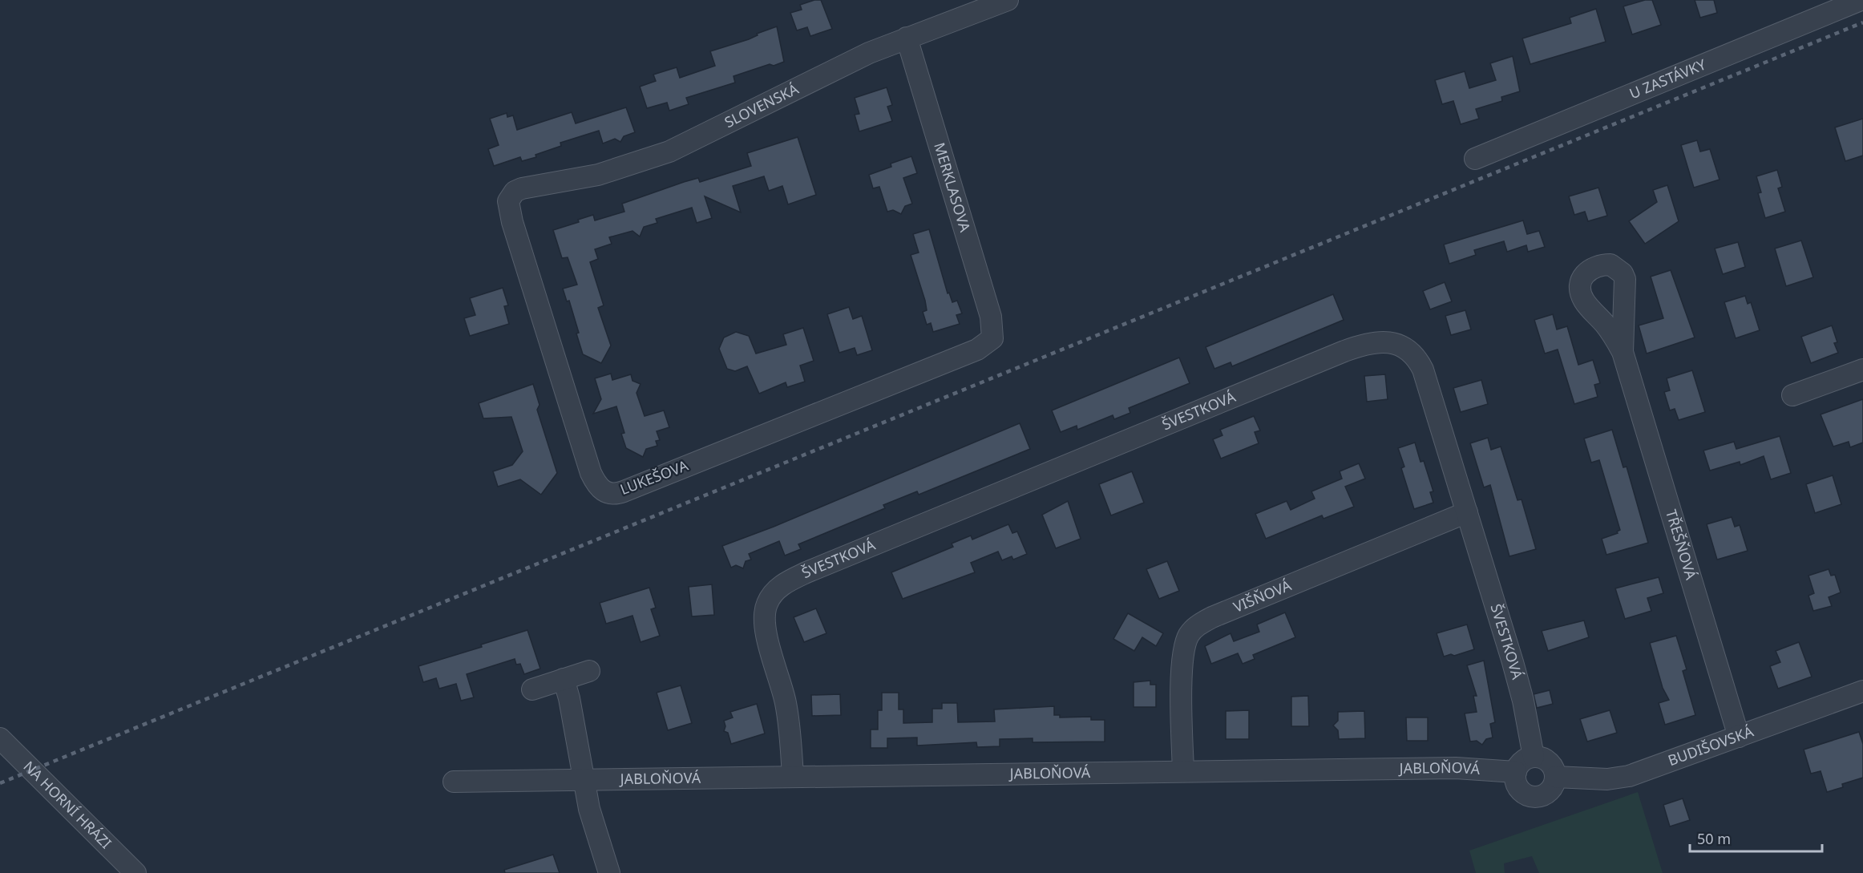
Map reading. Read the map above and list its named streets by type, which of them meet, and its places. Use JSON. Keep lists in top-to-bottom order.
{
  "streets": {
    "street": [
      "U ZASTÁVKY",
      "SLOVENSKÁ",
      "MERKLASOVA",
      "ŠVESTKOVÁ",
      "LUKEŠOVA",
      "TŘEŠŇOVÁ",
      "VIŠŇOVÁ",
      "BUDIŠOVSKÁ",
      "JABLOŇOVÁ",
      "NA HORNÍ HRÁZI"
    ]
  },
  "crossings": [
    ["SLOVENSKÁ", "MERKLASOVA"],
    ["SLOVENSKÁ", "LUKEŠOVA"],
    ["MERKLASOVA", "LUKEŠOVA"],
    ["ŠVESTKOVÁ", "VIŠŇOVÁ"],
    ["ŠVESTKOVÁ", "BUDIŠOVSKÁ"],
    ["ŠVESTKOVÁ", "JABLOŇOVÁ"],
    ["TŘEŠŇOVÁ", "BUDIŠOVSKÁ"],
    ["VIŠŇOVÁ", "JABLOŇOVÁ"],
    ["BUDIŠOVSKÁ", "JABLOŇOVÁ"]
  ],
  "scale_bar": "50 m"
}
